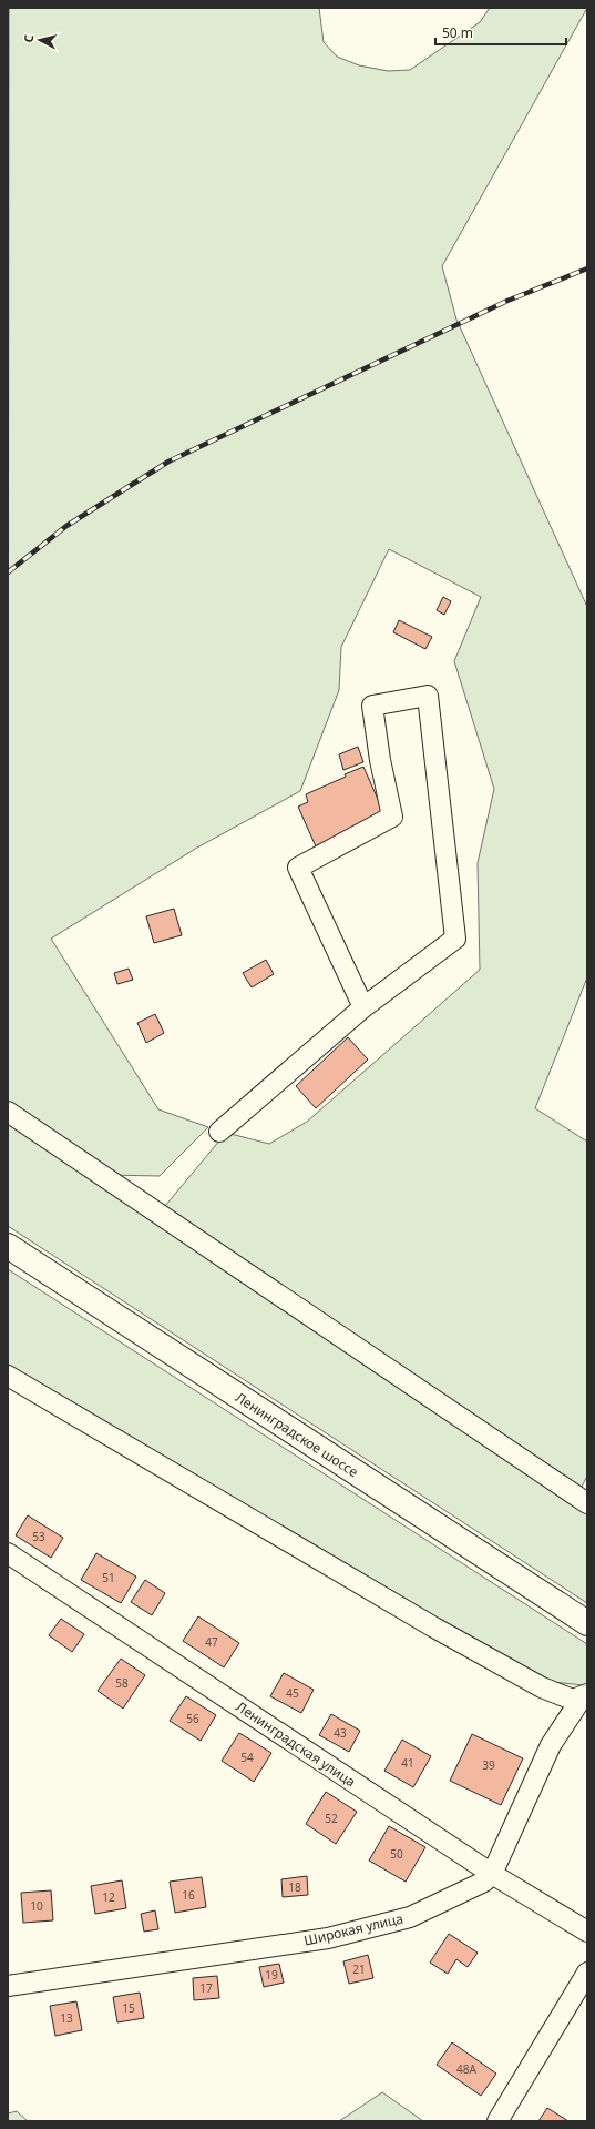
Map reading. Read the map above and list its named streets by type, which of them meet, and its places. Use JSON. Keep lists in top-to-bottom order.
{
  "streets": {
    "highway": ["Ленинградское шоссе"],
    "street": ["Ленинградская улица", "Широкая улица"]
  },
  "crossings": [
    ["Ленинградская улица", "Широкая улица"]
  ],
  "house_numbers": [
    "53",
    "51",
    "47",
    "58",
    "45",
    "56",
    "43",
    "54",
    "41",
    "39",
    "52",
    "50",
    "18",
    "16",
    "12",
    "10",
    "21",
    "19",
    "17",
    "15",
    "13",
    "48А"
  ],
  "scale_bar": "50 m",
  "north": "left"
}
